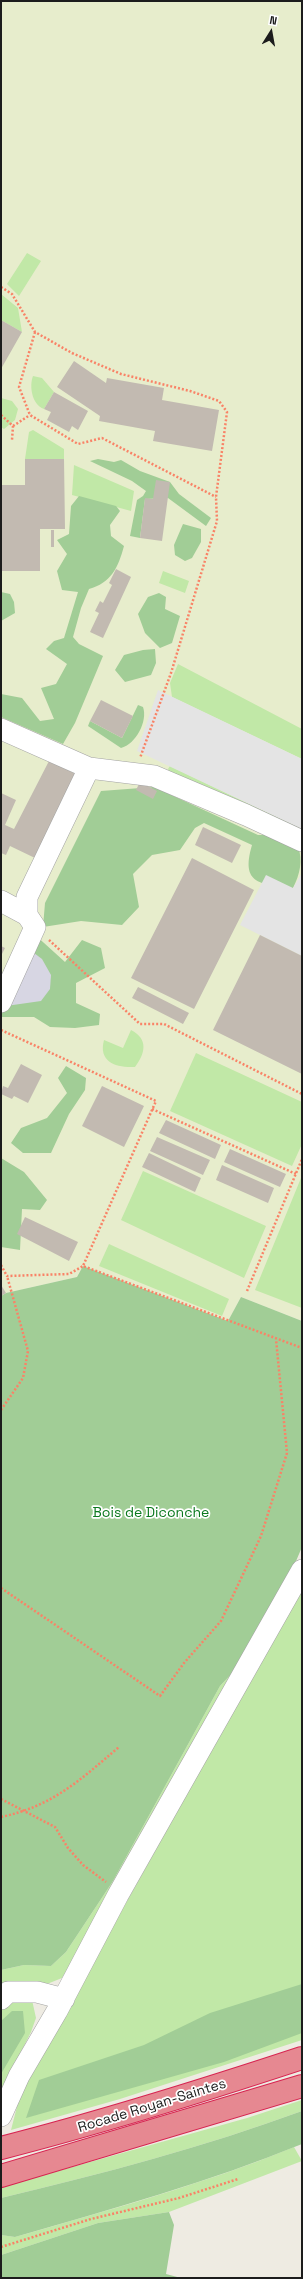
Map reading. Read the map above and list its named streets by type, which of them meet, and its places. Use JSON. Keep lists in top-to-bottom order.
{
  "streets": {
    "highway": ["Rocade Royan-Saintes"]
  },
  "parks": ["Bois de Diconche"],
  "north": "top"
}
